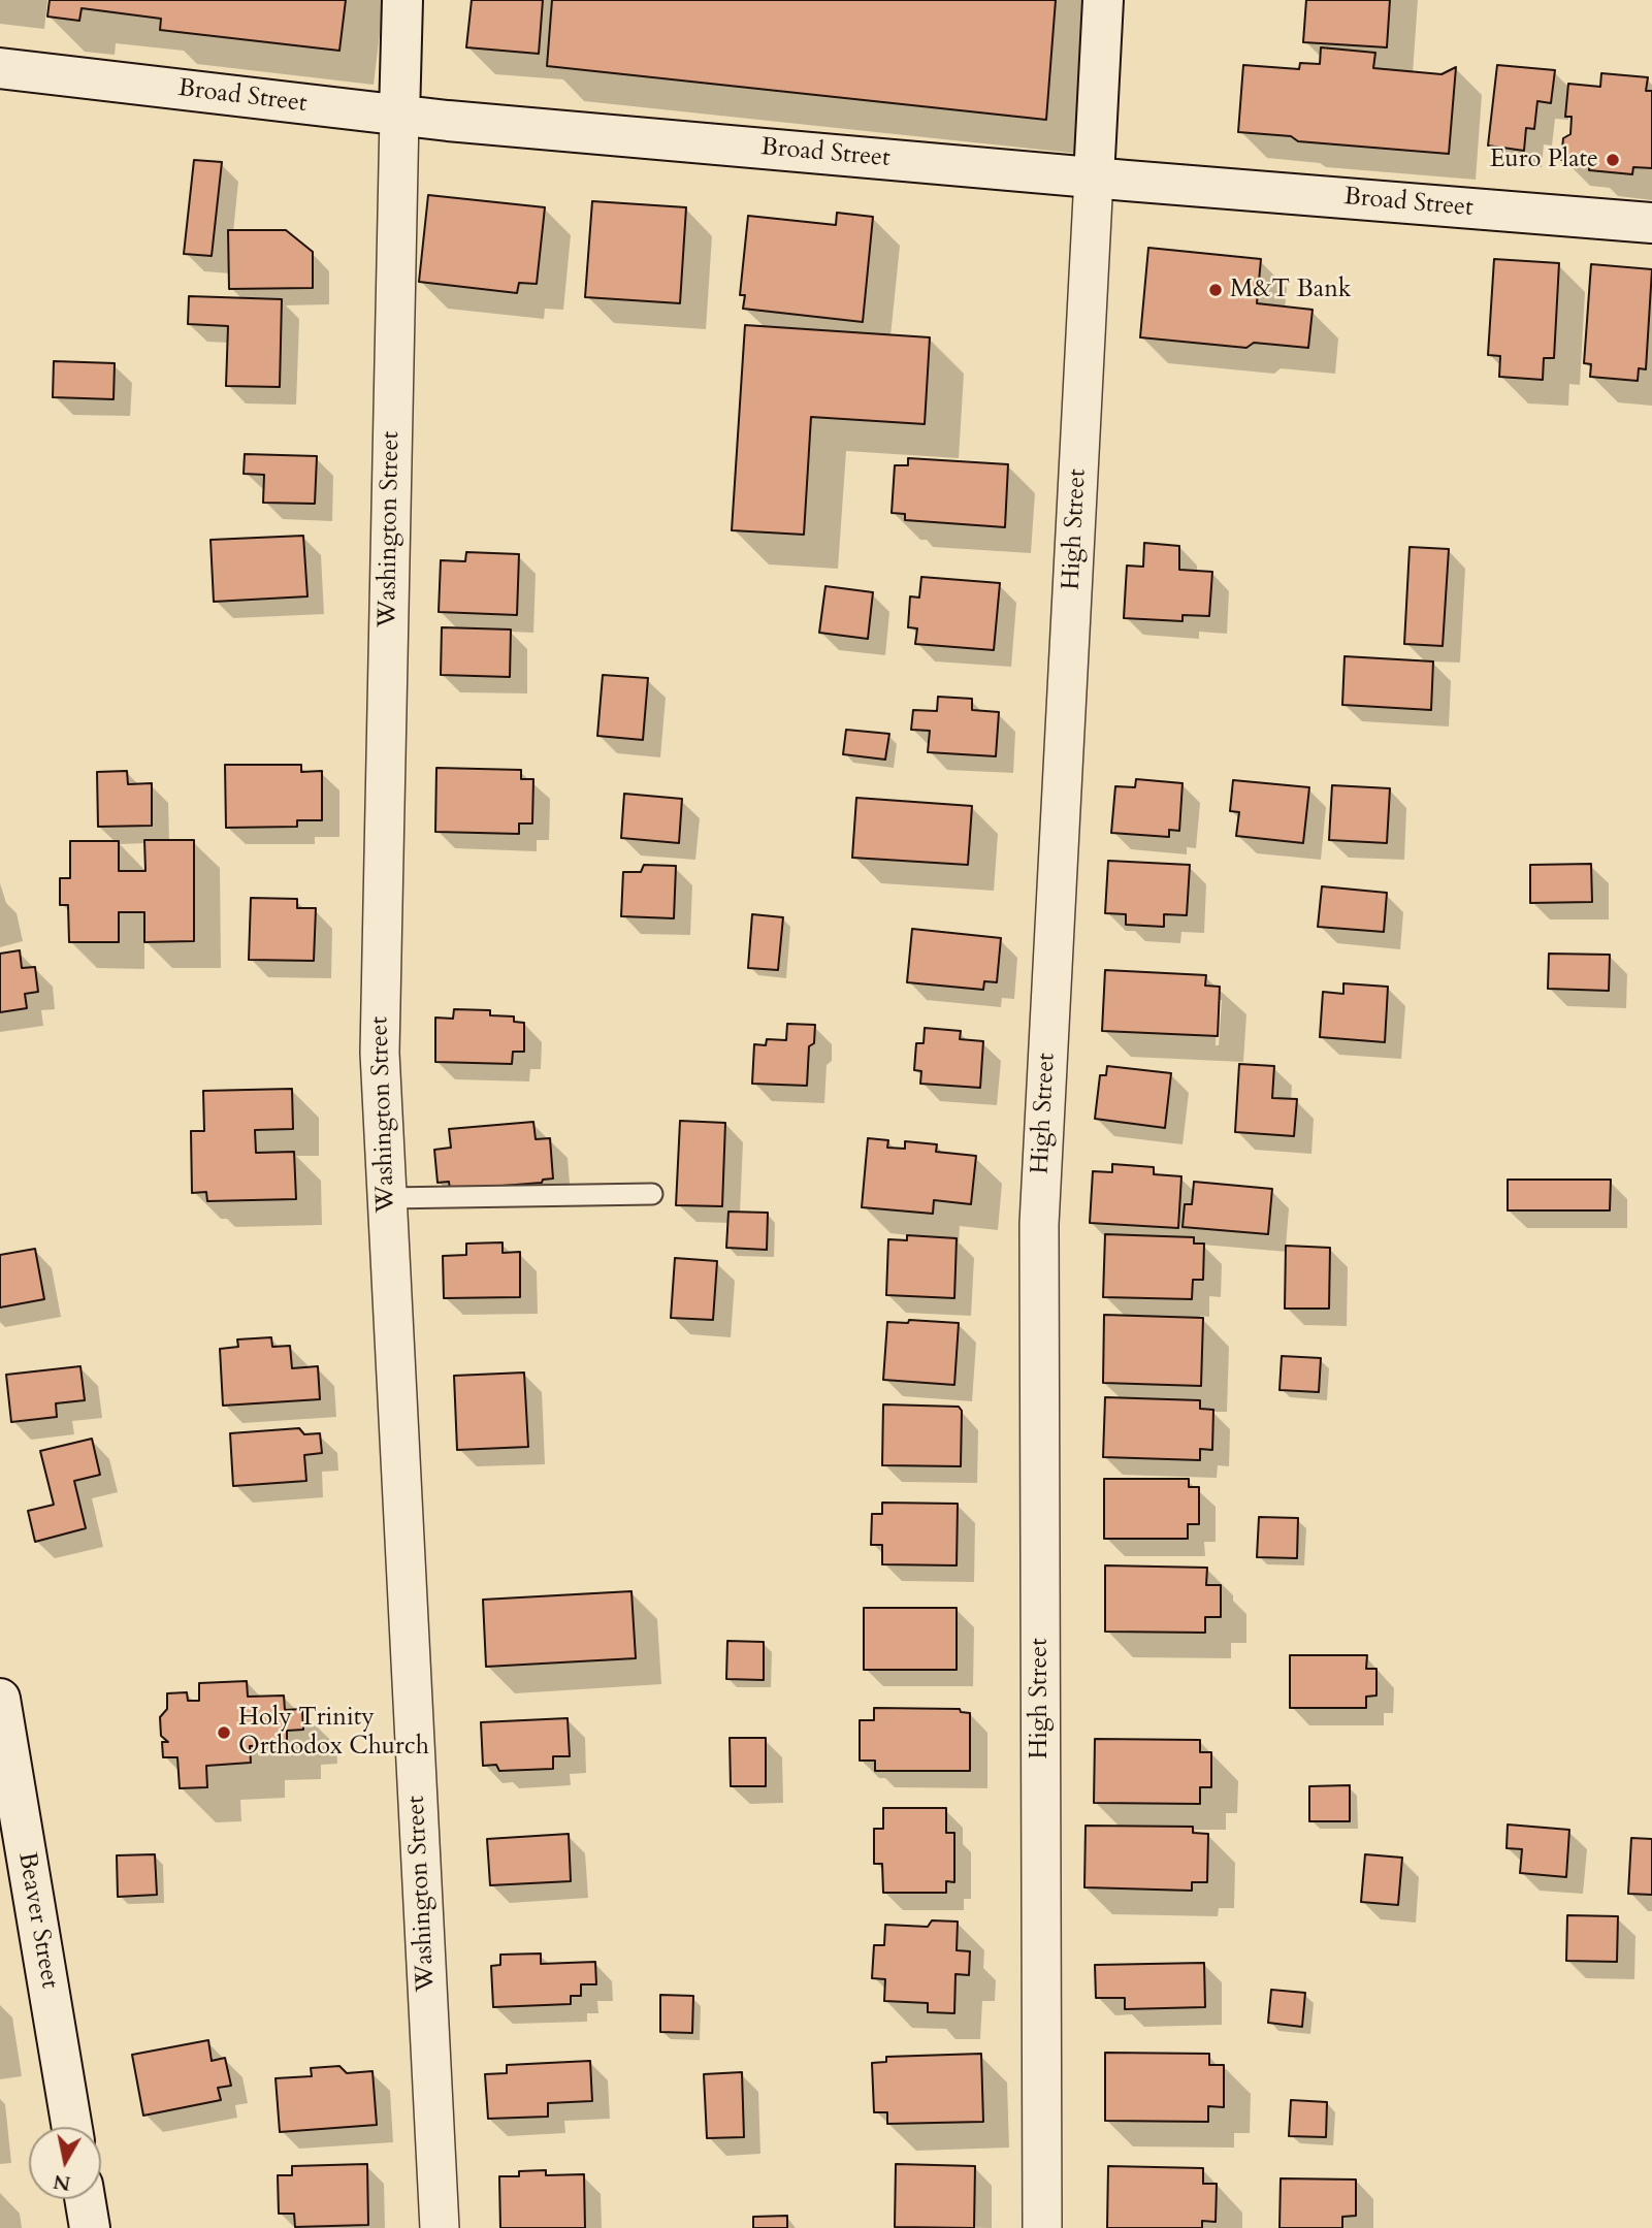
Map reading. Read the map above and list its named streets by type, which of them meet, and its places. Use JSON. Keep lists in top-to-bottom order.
{
  "streets": {
    "street": [
      "Broad Street",
      "Washington Street",
      "High Street",
      "Beaver Street"
    ]
  },
  "crossings": [
    ["Broad Street", "Washington Street"],
    ["Broad Street", "High Street"]
  ],
  "places": ["Euro Plate", "M&T Bank", "Holy Trinity Orthodox Church"],
  "north": "bottom"
}
